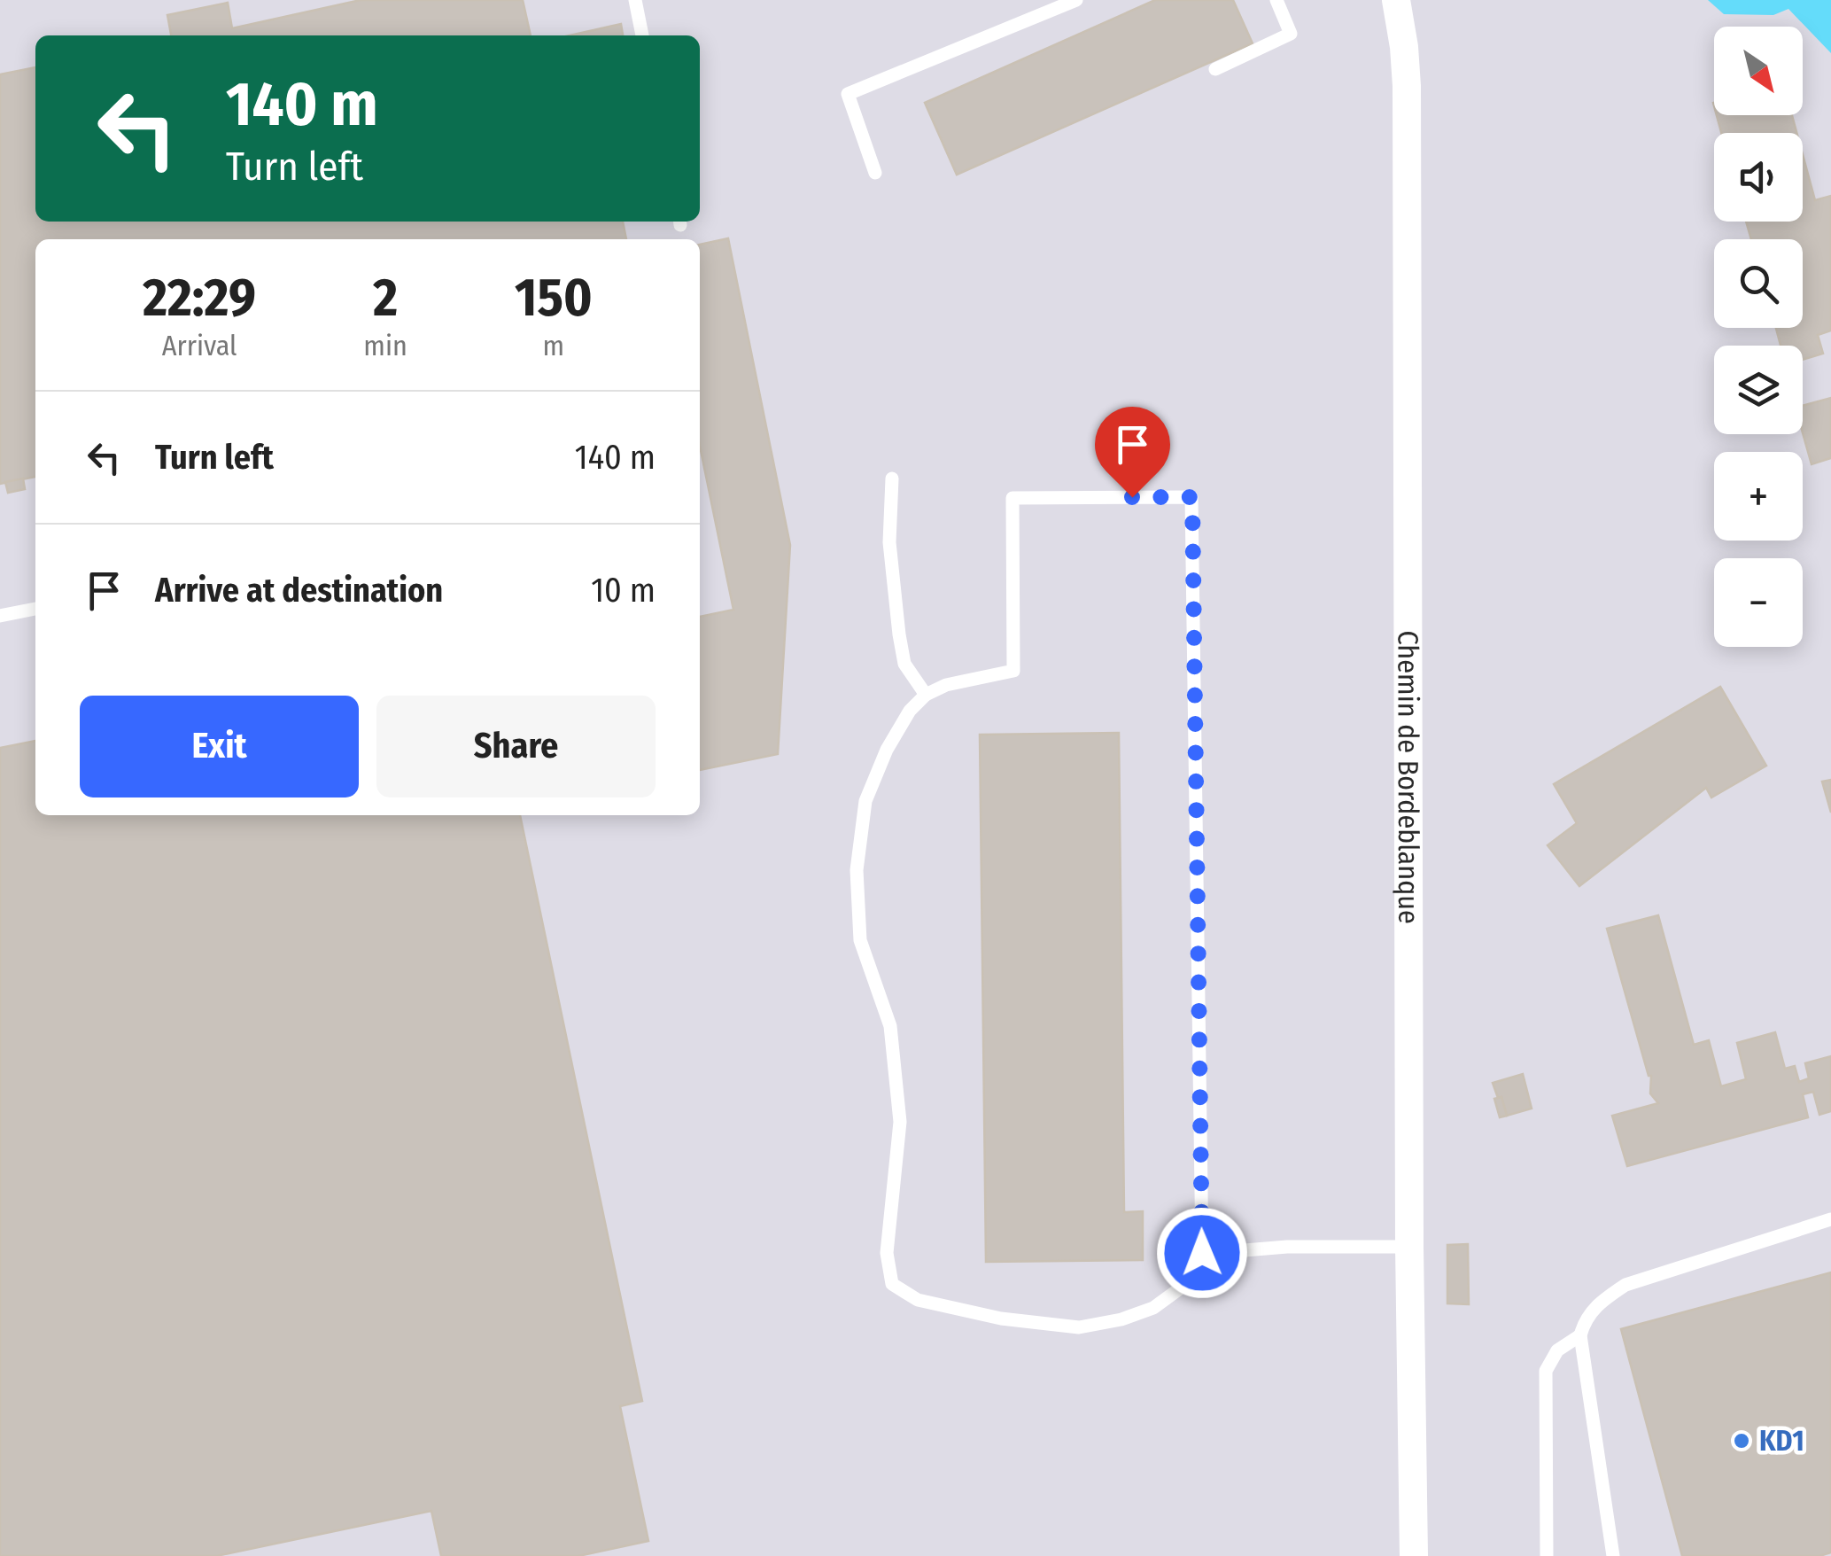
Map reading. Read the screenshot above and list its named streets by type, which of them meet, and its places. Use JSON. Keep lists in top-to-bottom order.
{
  "streets": {
    "street": ["Chemin de Bordeblanque"]
  },
  "places": ["KD1"],
  "north": "bottom right",
  "page": {
    "map_buttons": ["+", "−"],
    "turn": ["140 m", "Turn left"],
    "eta": [
      "22:29",
      "Arrival",
      "2",
      "min",
      "150",
      "m"
    ],
    "list": [
      {
        "name": "Turn left",
        "value": "140 m"
      },
      {
        "name": "Arrive at destination",
        "value": "10 m"
      }
    ],
    "buttons": ["Exit", "Share"]
  }
}
